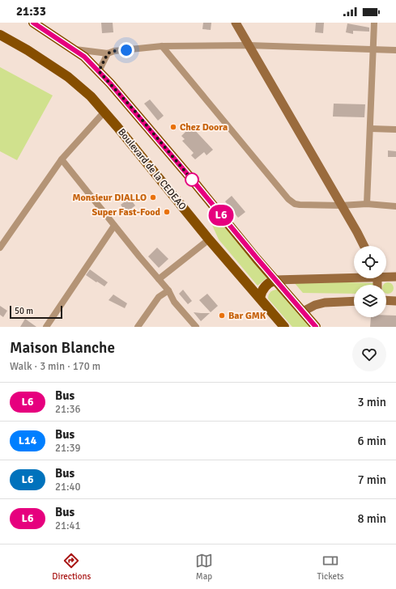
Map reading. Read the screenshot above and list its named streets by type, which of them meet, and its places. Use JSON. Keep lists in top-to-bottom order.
{
  "streets": {
    "main road": ["Boulevard de la CEDEAO"]
  },
  "places": [
    "Chez Doora",
    "Monsieur DIALLO",
    "Super Fast-Food",
    "Bar GMK"
  ],
  "lines": ["bus line L6"],
  "scale_bar": "50 m",
  "page": {
    "status": "21:33",
    "on_map": "L6",
    "scale": "50 m",
    "heading": ["Maison Blanche", "Walk · 3 min · 170 m"],
    "list": [
      {
        "mark": "L6",
        "name": "Bus",
        "note": "21:36",
        "value": "3 min"
      },
      {
        "mark": "L14",
        "name": "Bus",
        "note": "21:39",
        "value": "6 min"
      },
      {
        "mark": "L6",
        "name": "Bus",
        "note": "21:40",
        "value": "7 min"
      },
      {
        "mark": "L6",
        "name": "Bus",
        "note": "21:41",
        "value": "8 min"
      }
    ],
    "tabs": ["Directions", "Map", "Tickets"]
  }
}
